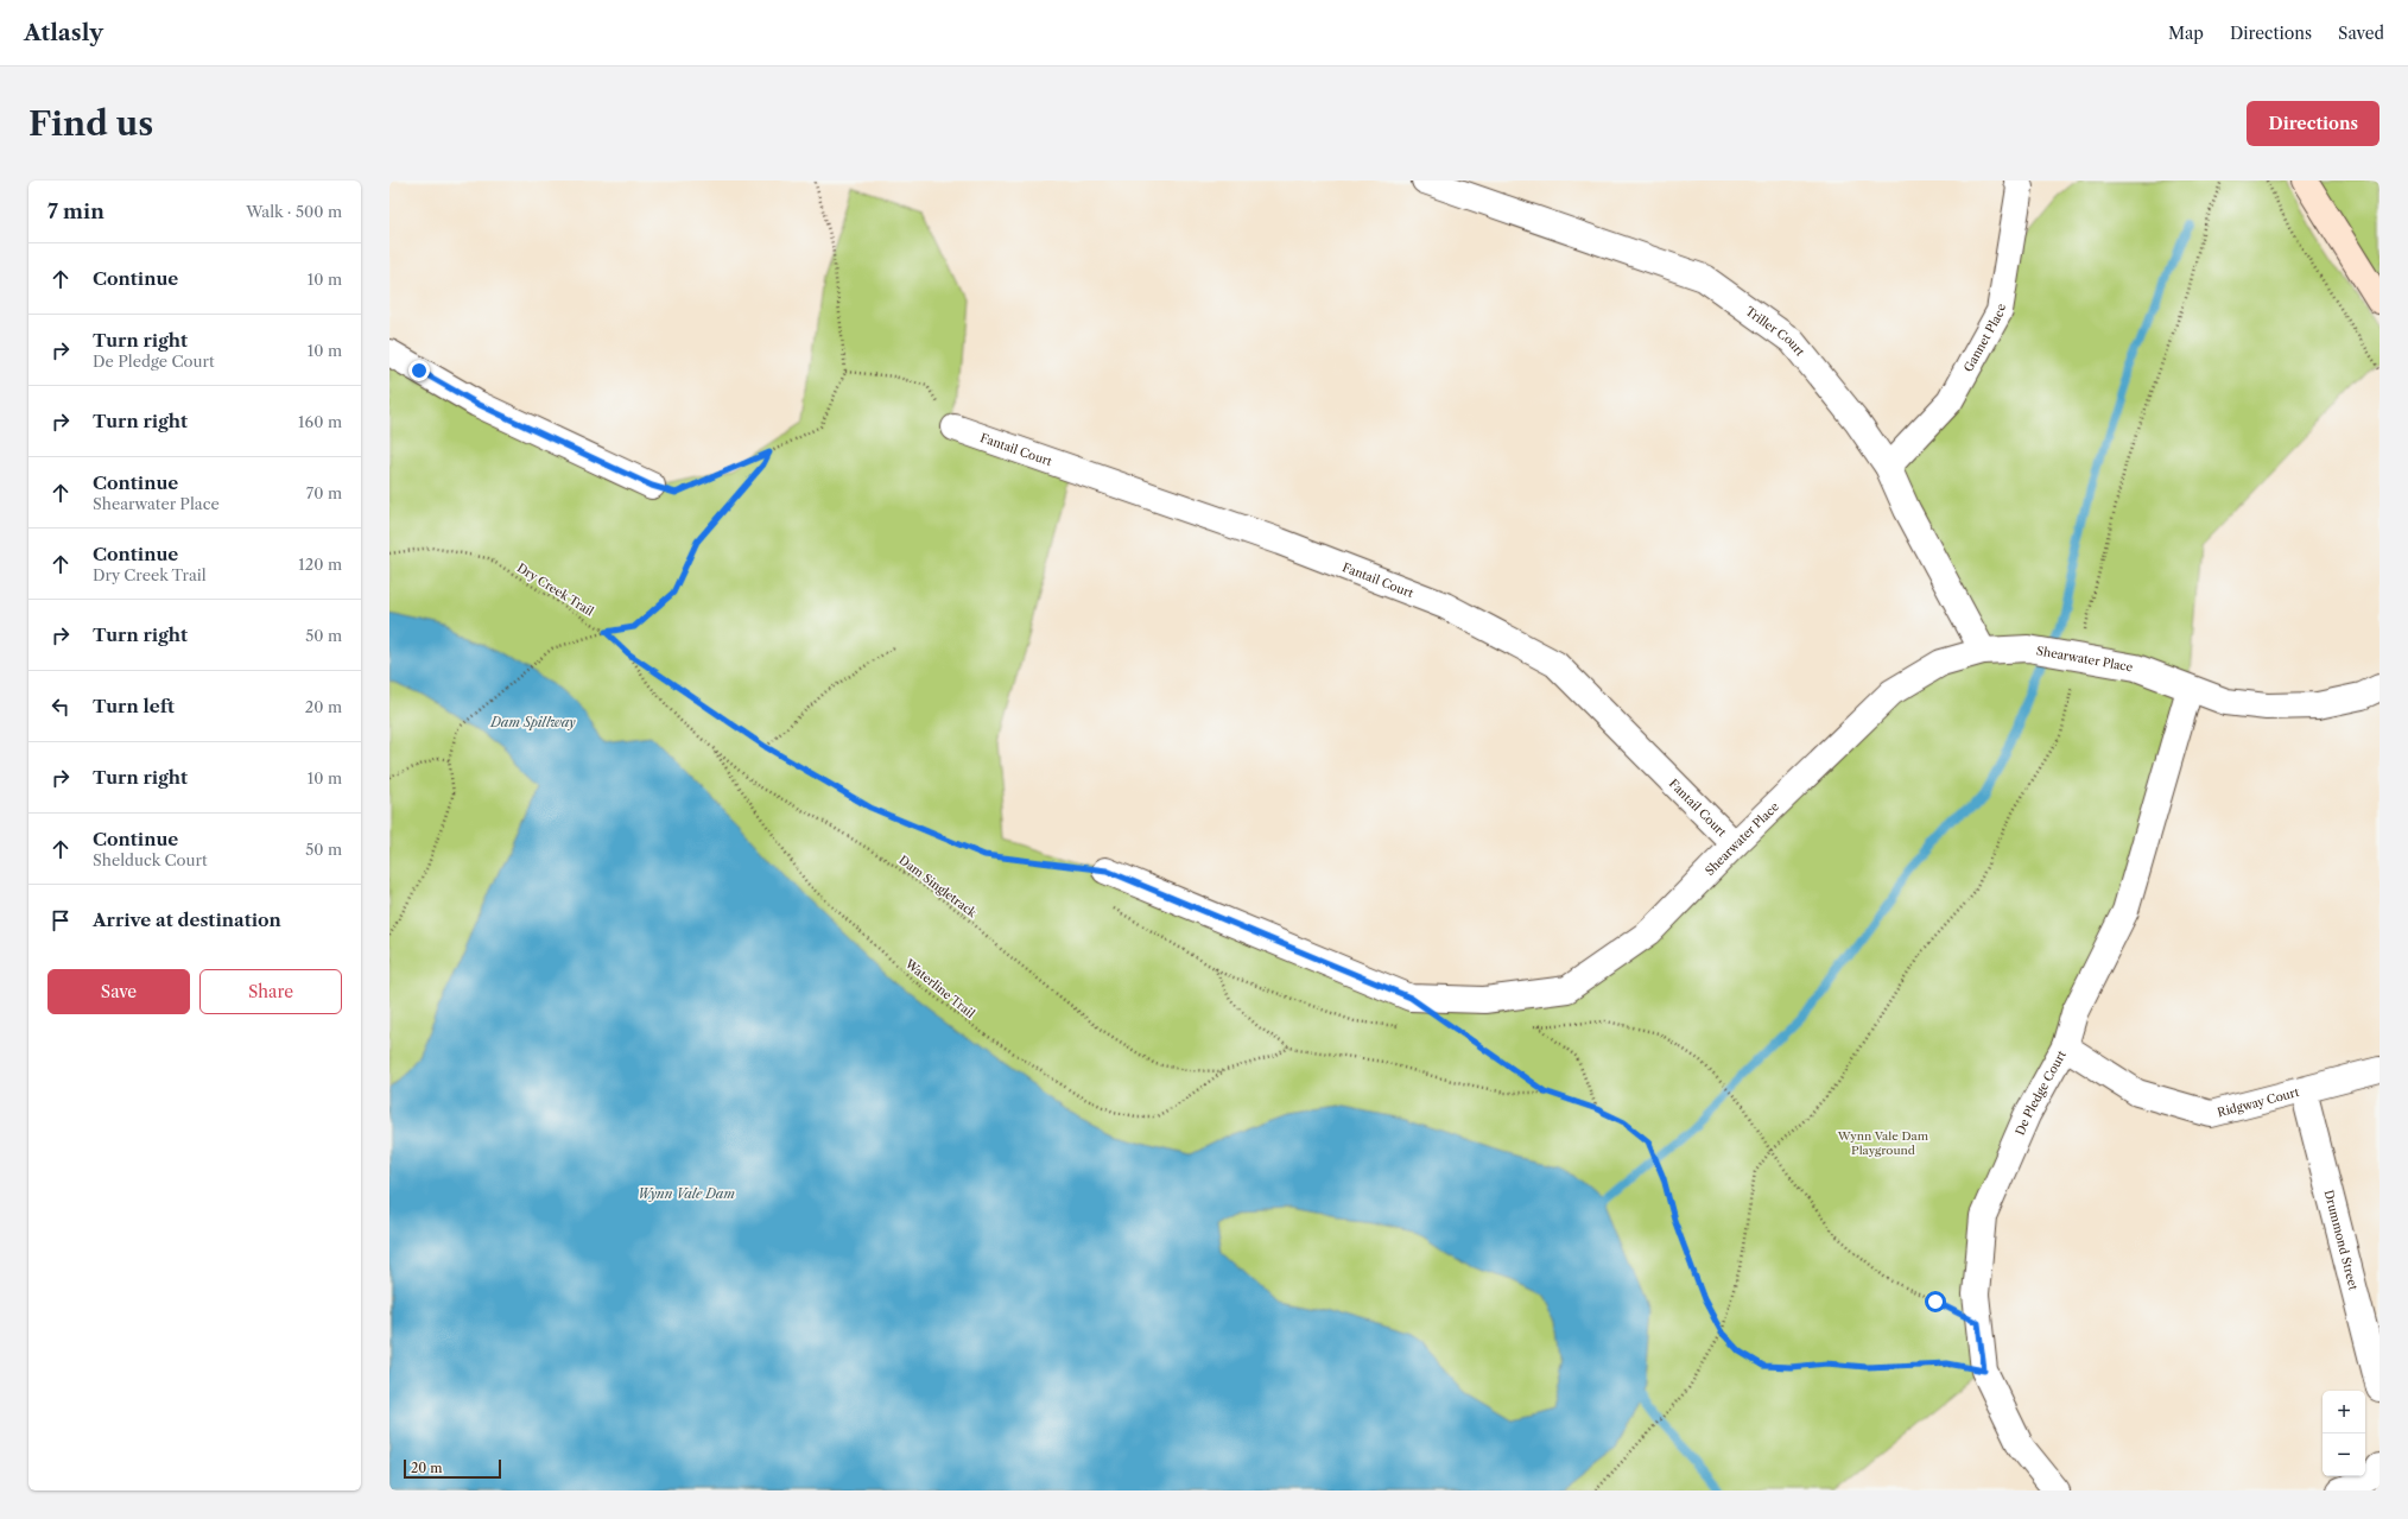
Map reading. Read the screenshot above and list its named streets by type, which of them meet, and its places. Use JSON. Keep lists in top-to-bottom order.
{
  "streets": {
    "street": [
      "Triller Court",
      "Gannet Place",
      "Fantail Court",
      "Shearwater Place",
      "De Pledge Court",
      "Ridgway Court",
      "Drummond Street"
    ],
    "path": ["Dry Creek Trail", "Dam Singletrack", "Waterline Trail"]
  },
  "crossings": [
    ["Triller Court", "Gannet Place"],
    ["Triller Court", "Shearwater Place"],
    ["Fantail Court", "Shearwater Place"],
    ["Dry Creek Trail", "Shearwater Place"],
    ["Dry Creek Trail", "Dam Singletrack"],
    ["Shearwater Place", "De Pledge Court"],
    ["Dam Singletrack", "Waterline Trail"],
    ["De Pledge Court", "Ridgway Court"],
    ["Ridgway Court", "Drummond Street"]
  ],
  "water": ["Dam Spillway", "Wynn Vale Dam"],
  "parks": ["Wynn Vale Dam Playground"],
  "scale_bar": "20 m",
  "page": {
    "header": "Atlasly",
    "nav": ["Map", "Directions", "Saved"],
    "buttons": [
      "Directions",
      ["Save", "Share"]
    ],
    "title": "Find us",
    "heading": ["7 min", "Walk · 500 m"],
    "list": [
      ["Continue", "10 m"],
      ["Turn right", "De Pledge Court", "10 m"],
      ["Turn right", "160 m"],
      ["Continue", "Shearwater Place", "70 m"],
      ["Continue", "Dry Creek Trail", "120 m"],
      ["Turn right", "50 m"],
      ["Turn left", "20 m"],
      ["Turn right", "10 m"],
      ["Continue", "Shelduck Court", "50 m"],
      "Arrive at destination"
    ],
    "map_buttons": ["+", "−"],
    "scale": "20 m"
  }
}
